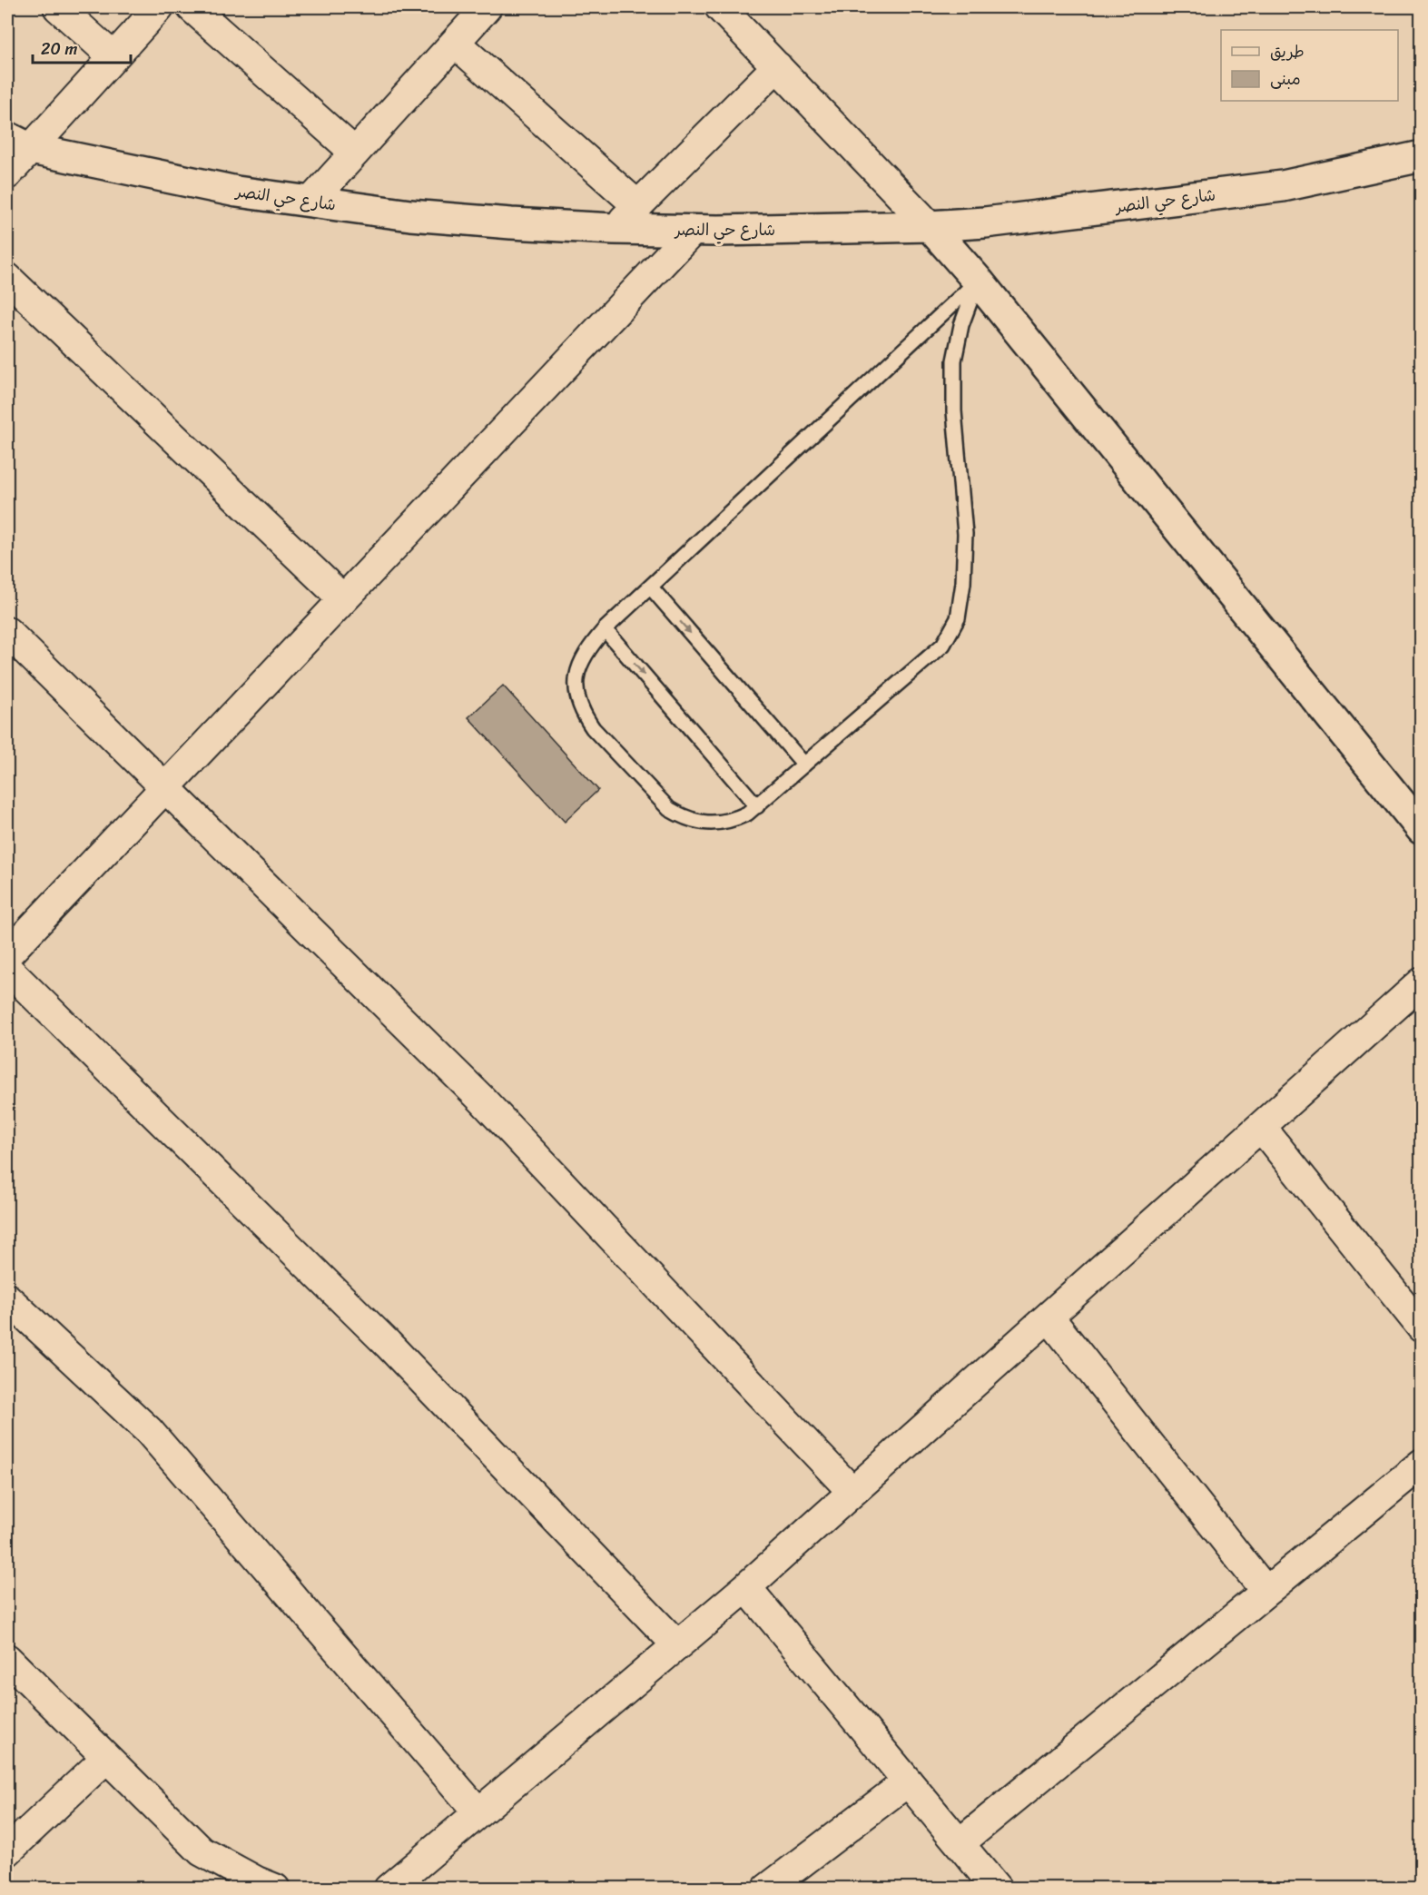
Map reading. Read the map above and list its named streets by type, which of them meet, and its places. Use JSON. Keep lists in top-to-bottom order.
{
  "streets": {
    "main road": ["شارع حي النصر"]
  },
  "legend": ["طريق", "مبنى"],
  "scale_bar": "20 m"
}
